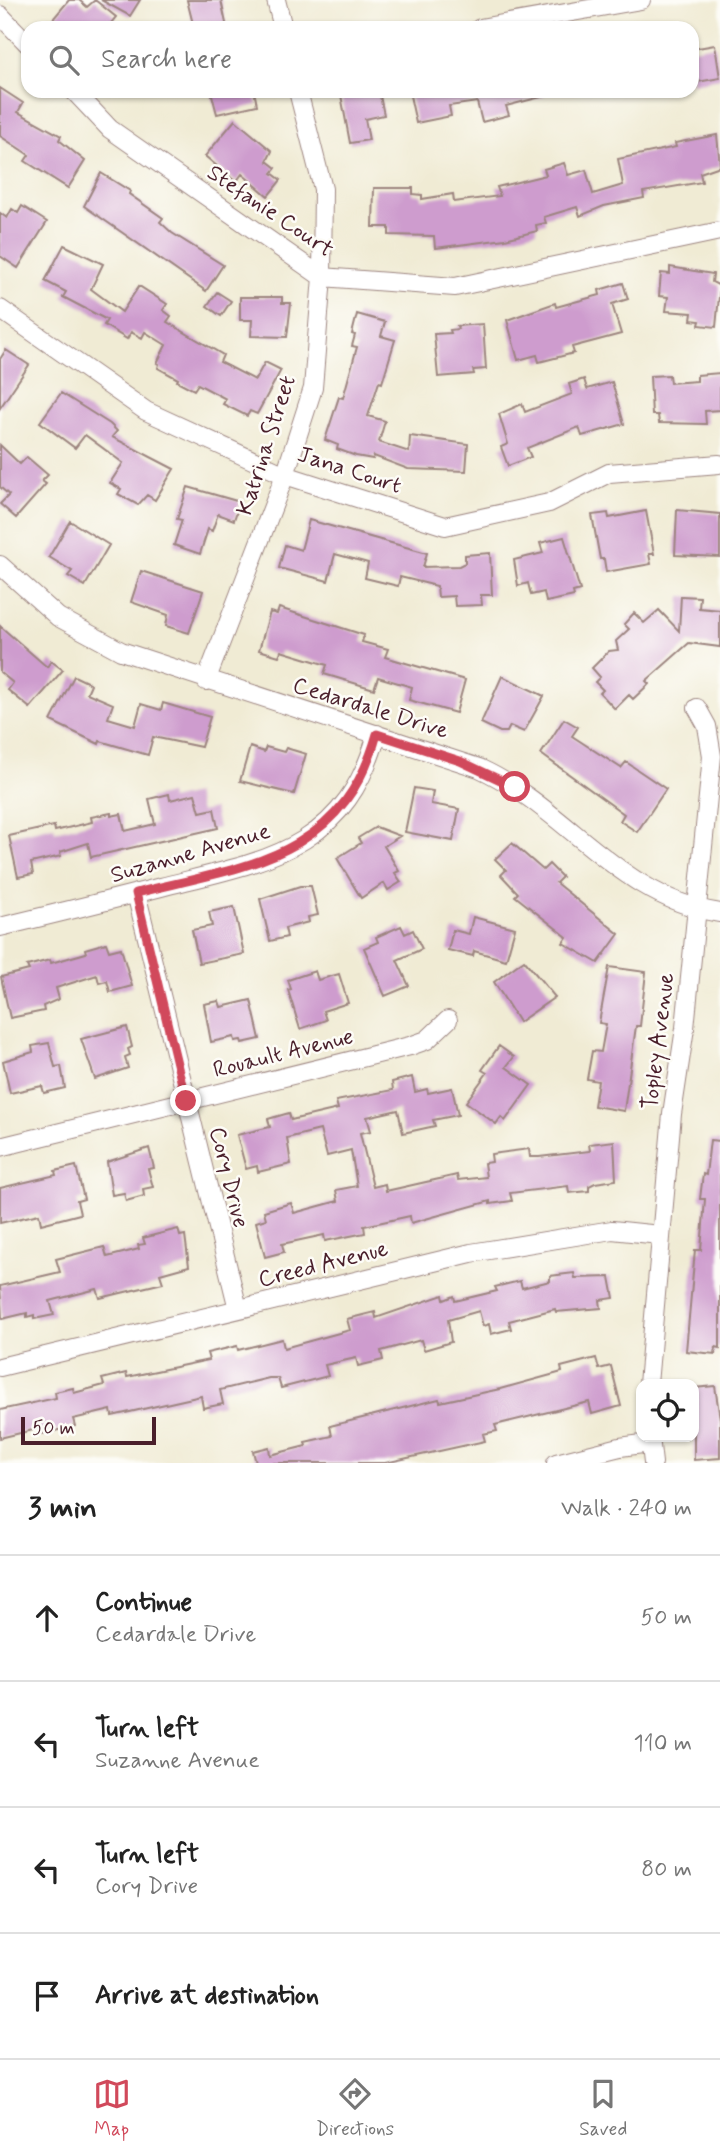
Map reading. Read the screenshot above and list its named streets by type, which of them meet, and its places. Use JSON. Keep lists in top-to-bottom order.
{
  "streets": {
    "street": [
      "Stefanie Court",
      "Katrina Street",
      "Jana Court",
      "Cedardale Drive",
      "Suzanne Avenue",
      "Topley Avenue",
      "Rouault Avenue",
      "Cory Drive",
      "Creed Avenue"
    ]
  },
  "crossings": [
    ["Stefanie Court", "Katrina Street"],
    ["Katrina Street", "Jana Court"],
    ["Katrina Street", "Cedardale Drive"],
    ["Cedardale Drive", "Suzanne Avenue"],
    ["Cedardale Drive", "Topley Avenue"],
    ["Suzanne Avenue", "Cory Drive"],
    ["Topley Avenue", "Creed Avenue"],
    ["Rouault Avenue", "Cory Drive"],
    ["Cory Drive", "Creed Avenue"]
  ],
  "scale_bar": "50 m",
  "page": {
    "search": "Search here",
    "scale": "50 m",
    "heading": ["3 min", "Walk · 240 m"],
    "list": [
      ["Continue", "Cedardale Drive", "50 m"],
      ["Turn left", "Suzanne Avenue", "110 m"],
      ["Turn left", "Cory Drive", "80 m"],
      "Arrive at destination"
    ],
    "nav": ["Map", "Directions", "Saved"]
  }
}
